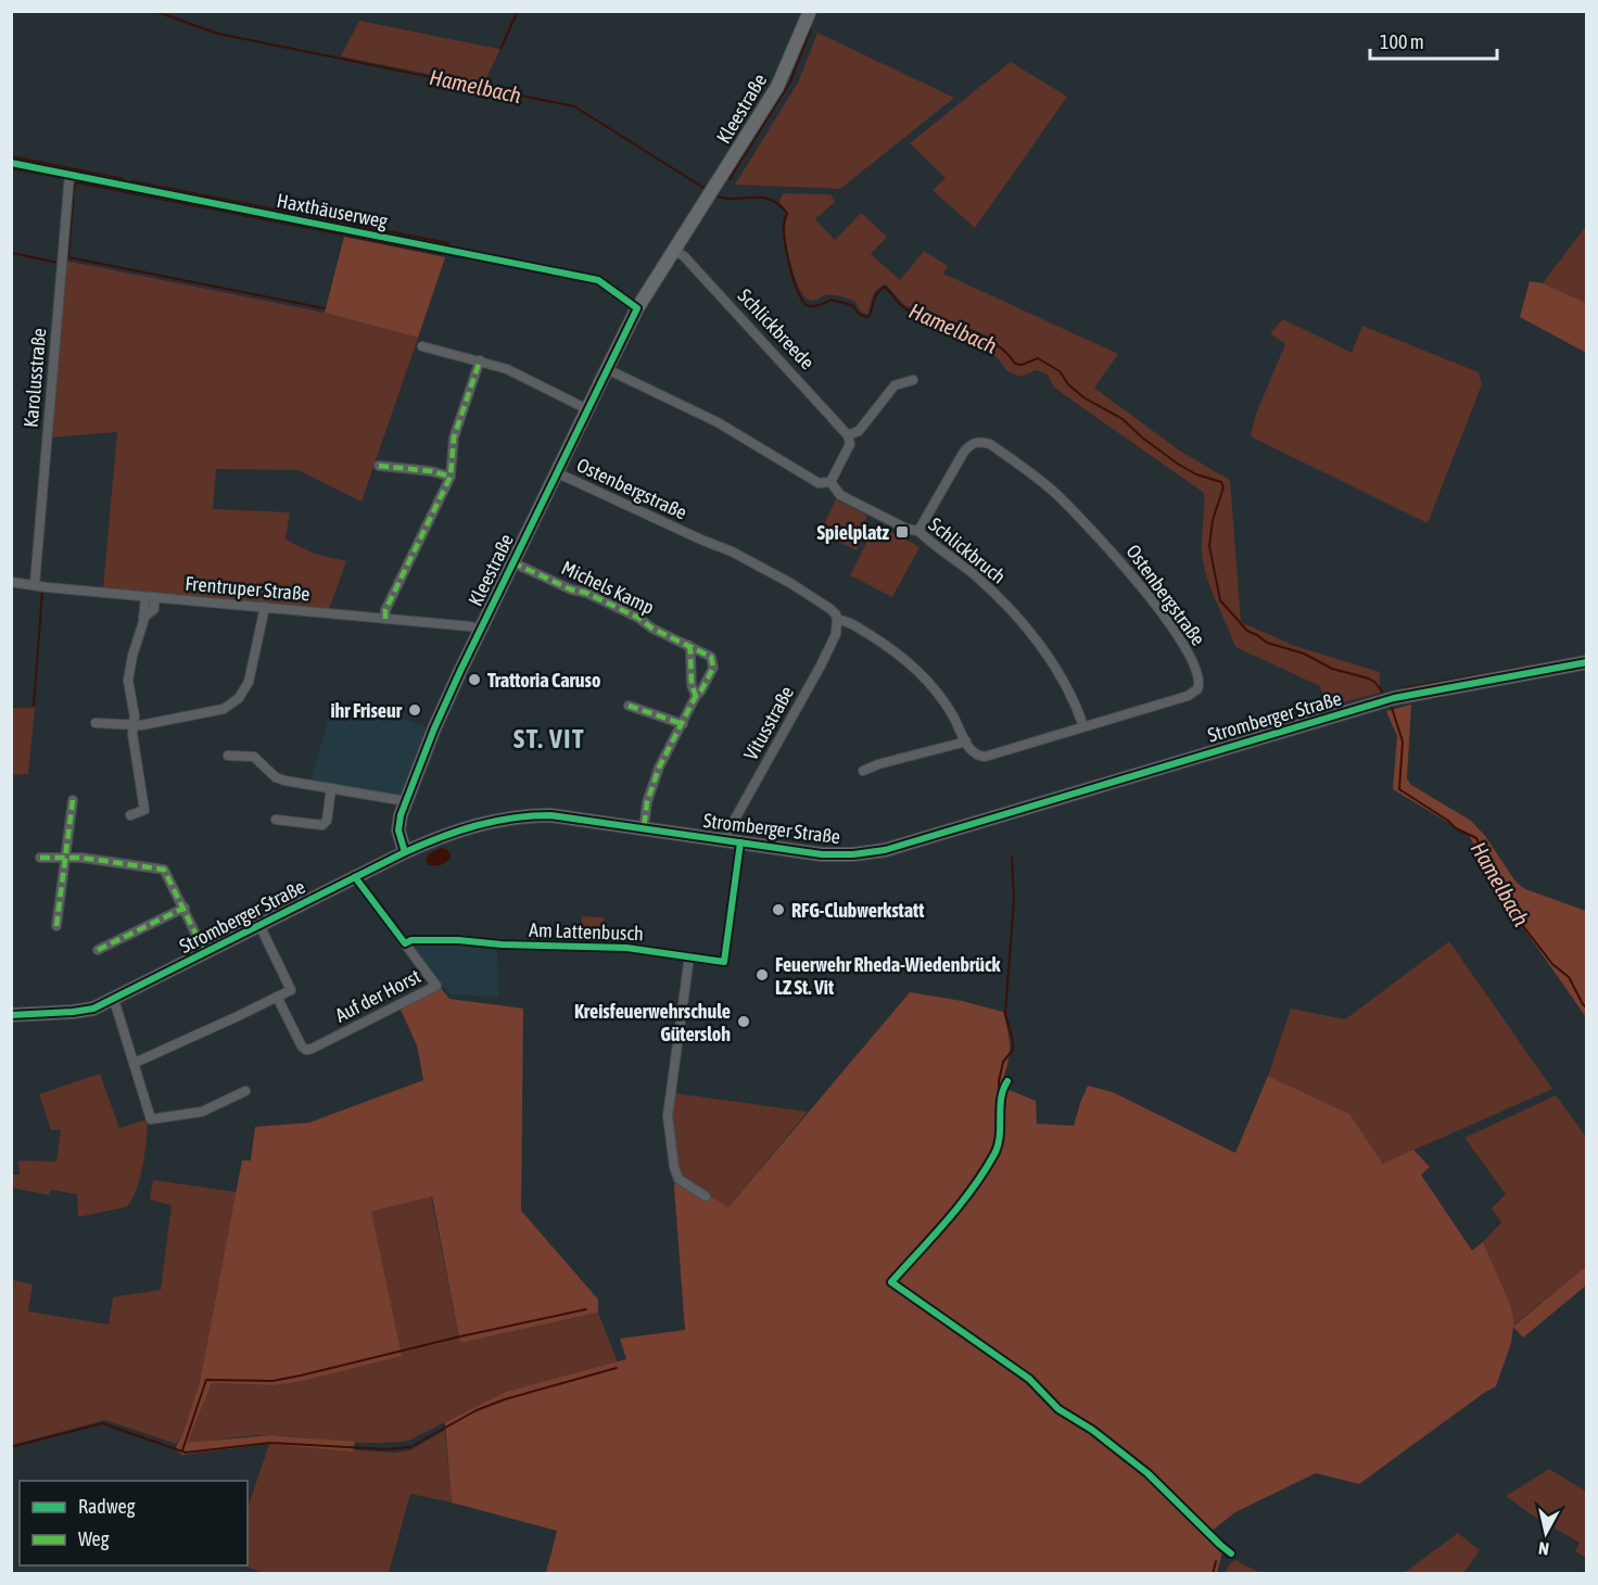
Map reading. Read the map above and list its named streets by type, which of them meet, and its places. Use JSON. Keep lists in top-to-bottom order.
{
  "streets": {
    "main road": ["Kleestraße", "Stromberger Straße"],
    "street": [
      "Haxthäuserweg",
      "Schlickbreede",
      "Karolusstraße",
      "Ostenbergstraße",
      "Schlickbruch",
      "Michels Kamp",
      "Frentruper Straße",
      "Vitusstraße",
      "Am Lattenbusch",
      "Auf der Horst"
    ]
  },
  "crossings": [
    ["Kleestraße", "Haxthäuserweg"],
    ["Kleestraße", "Schlickbreede"],
    ["Kleestraße", "Ostenbergstraße"],
    ["Kleestraße", "Schlickbruch"],
    ["Kleestraße", "Michels Kamp"],
    ["Kleestraße", "Frentruper Straße"],
    ["Kleestraße", "Stromberger Straße"],
    ["Haxthäuserweg", "Karolusstraße"],
    ["Karolusstraße", "Frentruper Straße"],
    ["Ostenbergstraße", "Schlickbruch"],
    ["Ostenbergstraße", "Vitusstraße"],
    ["Michels Kamp", "Stromberger Straße"],
    ["Stromberger Straße", "Vitusstraße"],
    ["Stromberger Straße", "Am Lattenbusch"],
    ["Stromberger Straße", "Auf der Horst"],
    ["Vitusstraße", "Am Lattenbusch"],
    ["Am Lattenbusch", "Auf der Horst"]
  ],
  "districts": ["ST. VIT"],
  "water": ["Hamelbach"],
  "places": {
    "transit": ["Spielplatz"],
    "other": [
      "Trattoria Caruso",
      "ihr Friseur",
      "RFG-Clubwerkstatt",
      "Feuerwehr Rheda-Wiedenbrück LZ St. Vit",
      "Kreisfeuerwehrschule Gütersloh"
    ]
  },
  "legend": ["Radweg", "Weg"],
  "scale_bar": "100 m",
  "north": "bottom"
}
